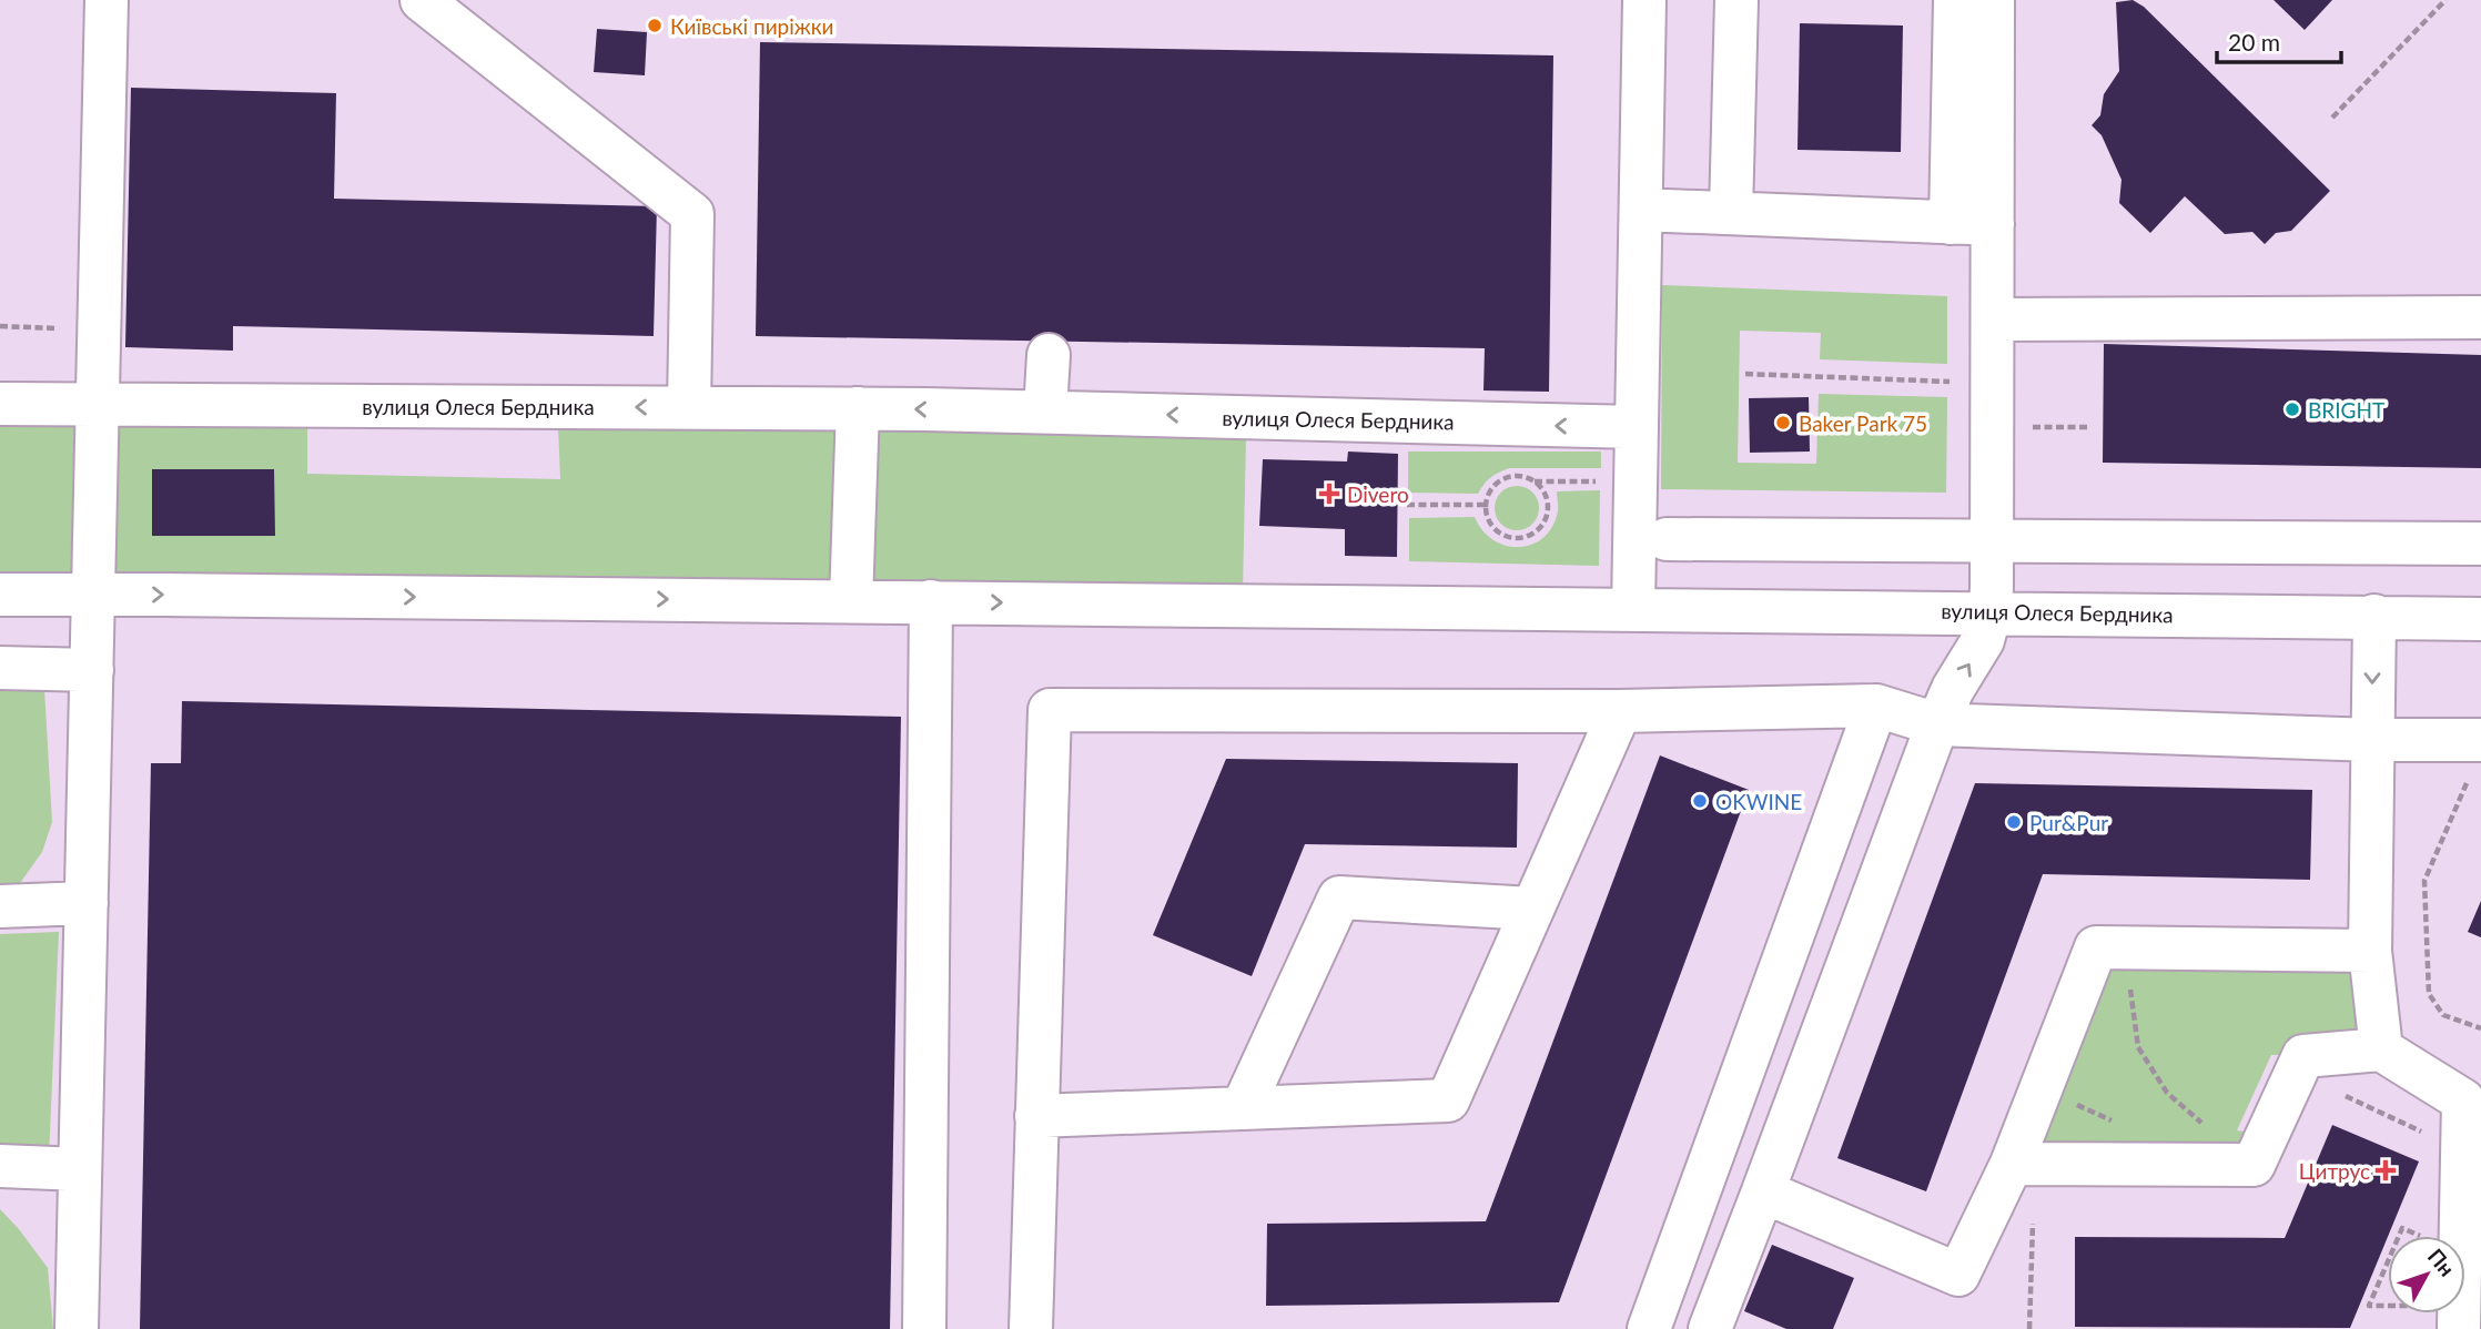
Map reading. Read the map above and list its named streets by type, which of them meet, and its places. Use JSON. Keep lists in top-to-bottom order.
{
  "streets": {
    "street": ["вулиця Олеся Бердника"]
  },
  "places": {
    "other": [
      "Київські пиріжки",
      "BRIGHT",
      "Baker Park 75",
      "OKWINE",
      "Pur&Pur"
    ],
    "health": ["Divero", "Цитрус"]
  },
  "scale_bar": "20 m",
  "north": "top right"
}
